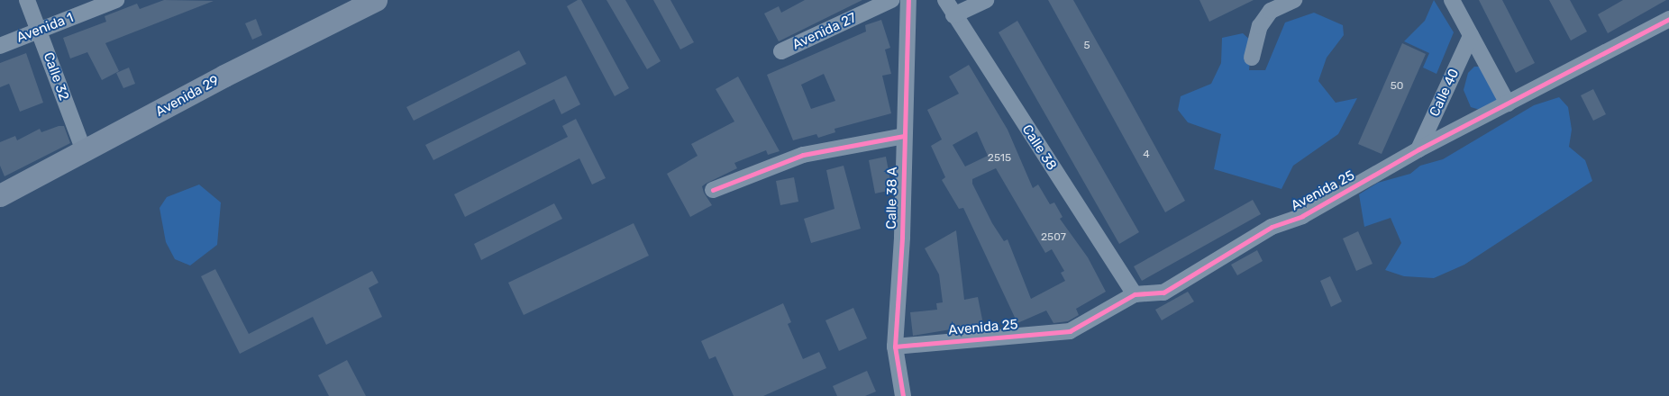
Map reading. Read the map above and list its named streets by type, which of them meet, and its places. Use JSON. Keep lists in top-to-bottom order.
{
  "streets": {
    "main road": ["Avenida 29"],
    "street": [
      "Avenida 1",
      "Avenida 27",
      "Calle 32",
      "Calle 40",
      "Calle 38",
      "Avenida 25",
      "Calle 38 A"
    ]
  },
  "crossings": [
    ["Avenida 1", "Calle 32"],
    ["Calle 32", "Avenida 29"],
    ["Calle 40", "Avenida 25"],
    ["Calle 38", "Avenida 25"],
    ["Avenida 25", "Calle 38 A"]
  ],
  "house_numbers": [
    "5",
    "50",
    "4",
    "2515",
    "2507"
  ]
}
